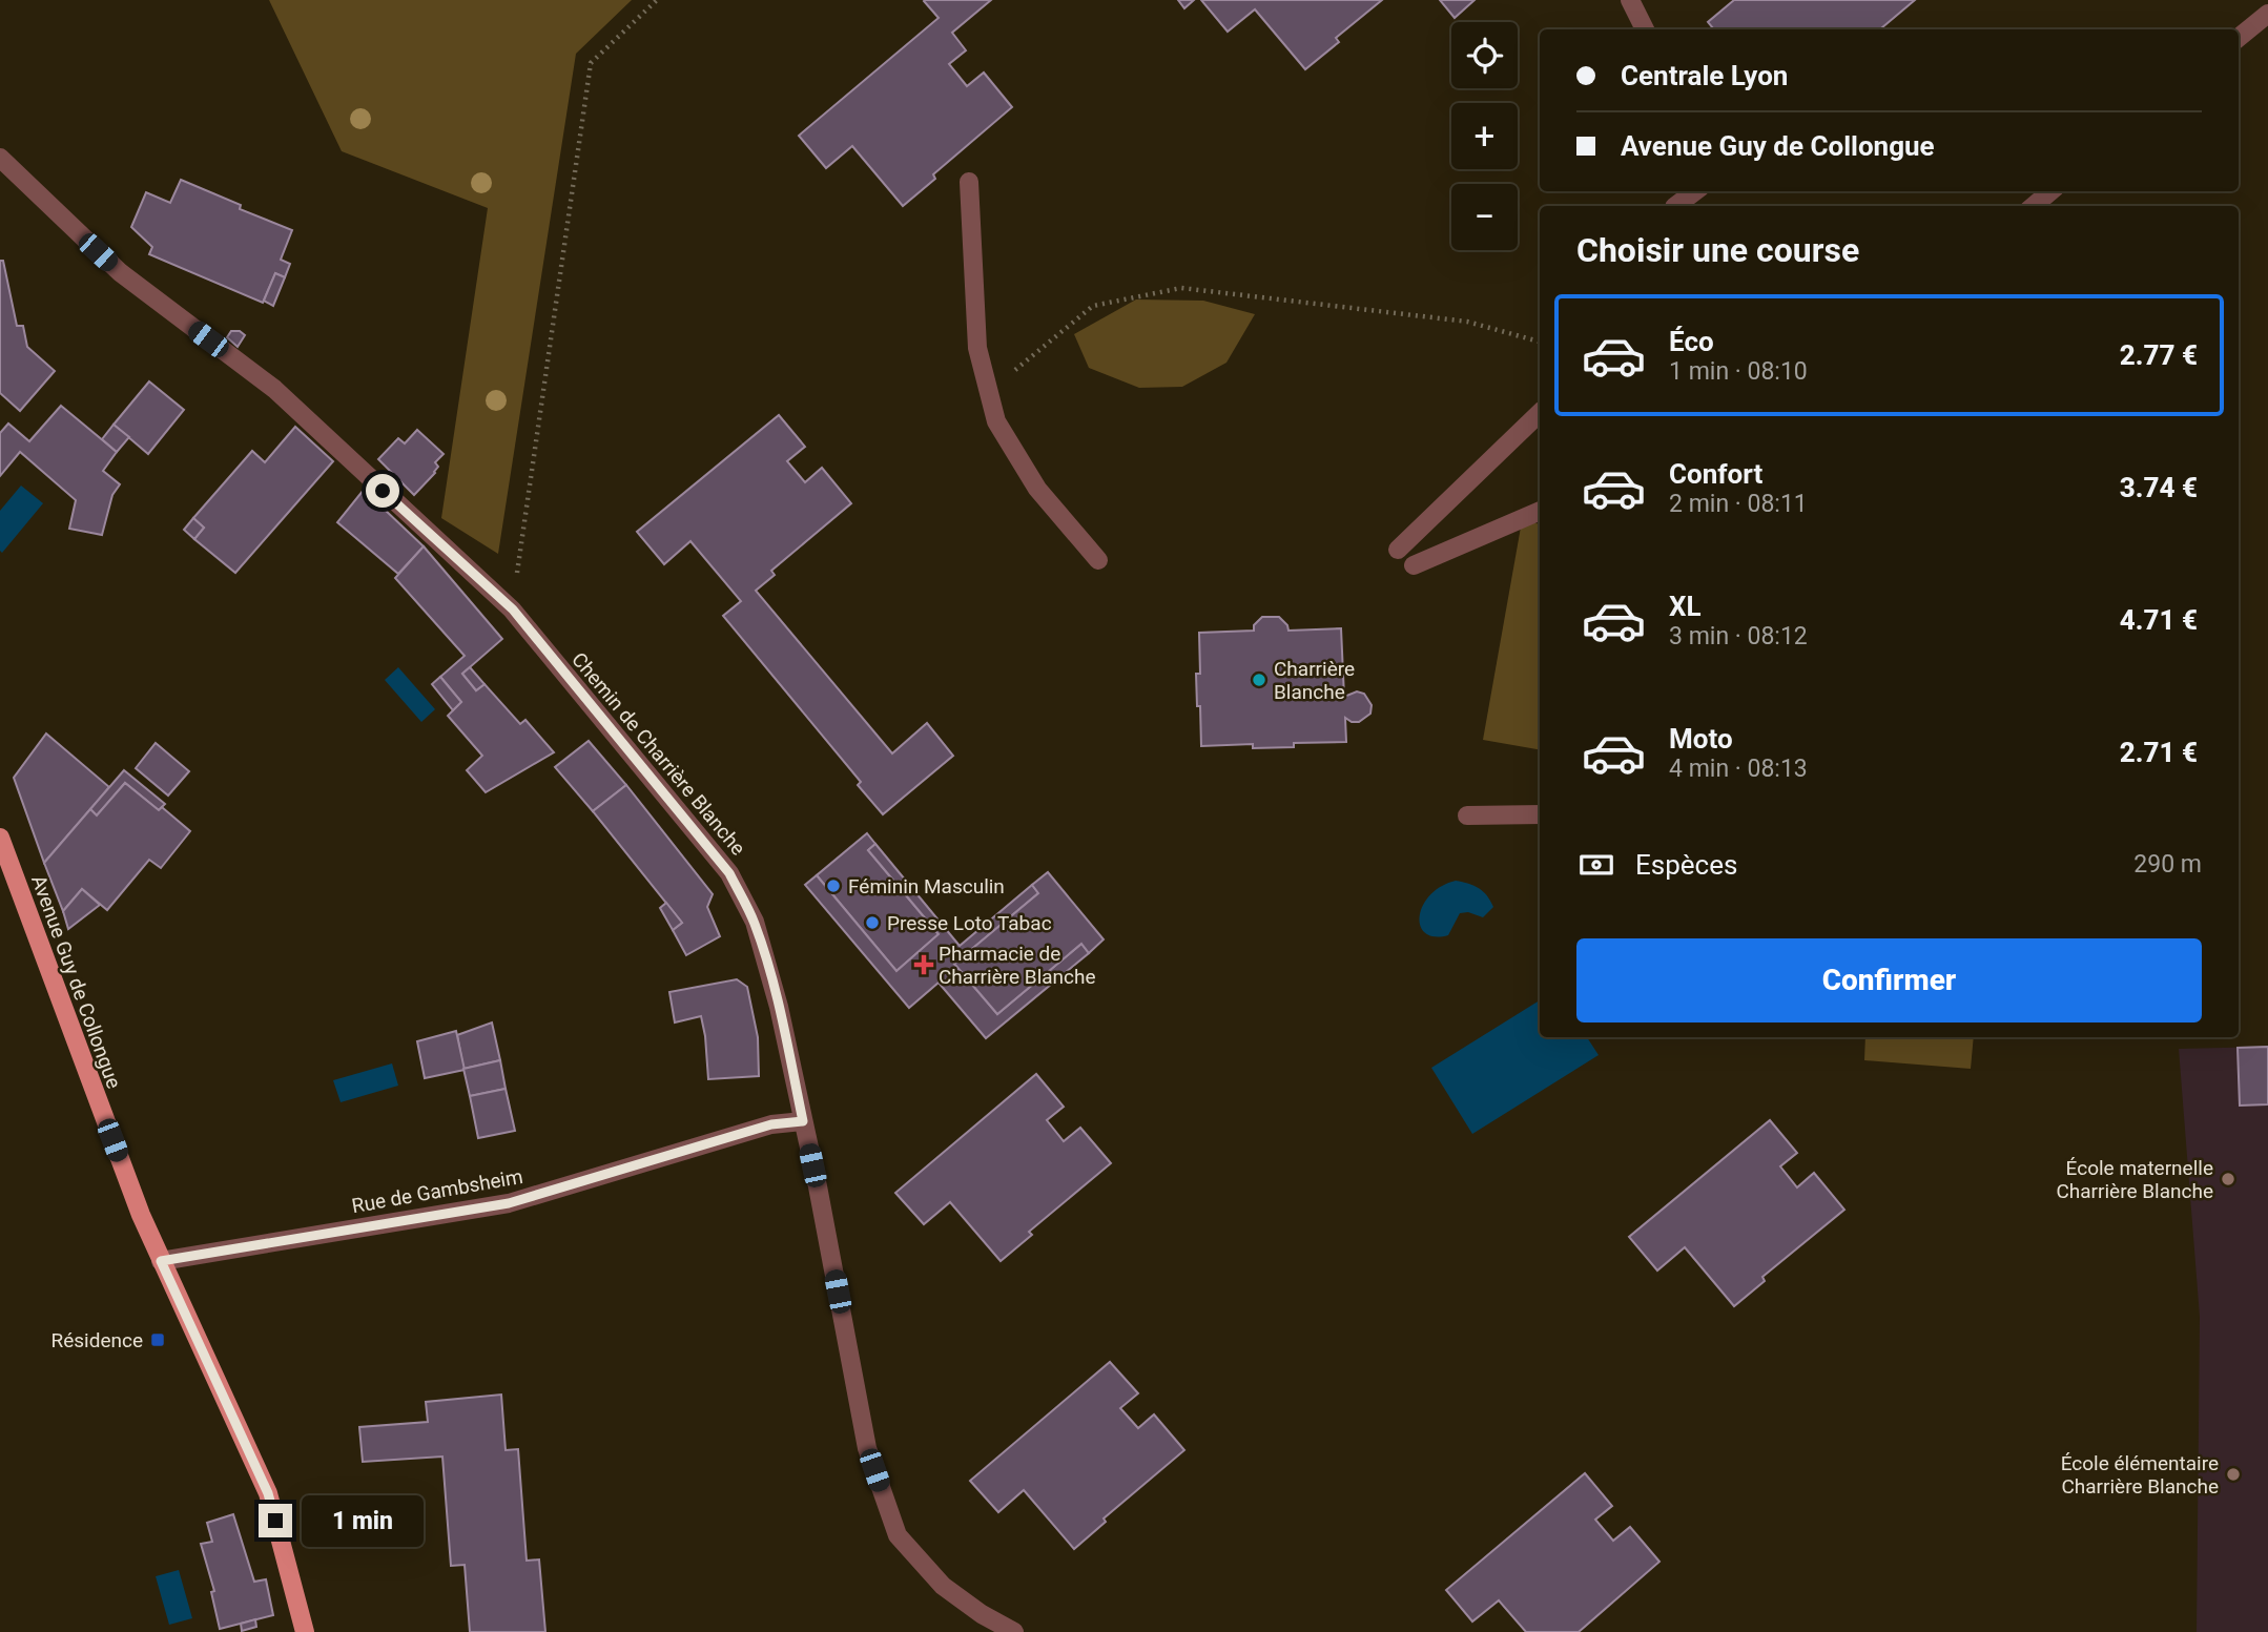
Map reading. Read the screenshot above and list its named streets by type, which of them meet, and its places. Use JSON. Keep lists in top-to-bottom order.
{
  "streets": {
    "main road": ["Avenue Guy de Collongue"],
    "street": ["Chemin de Charrière Blanche", "Rue de Gambsheim"]
  },
  "crossings": [
    ["Chemin de Charrière Blanche", "Rue de Gambsheim"],
    ["Avenue Guy de Collongue", "Rue de Gambsheim"]
  ],
  "places": {
    "other": [
      "Charrière Blanche",
      "Féminin Masculin",
      "Presse Loto Tabac",
      "École maternelle Charrière Blanche",
      "École élémentaire Charrière Blanche"
    ],
    "health": ["Pharmacie de Charrière Blanche"],
    "transit": ["Résidence"]
  },
  "page": {
    "map_buttons": ["+", "−"],
    "banner": ["Centrale Lyon", "Avenue Guy de Collongue"],
    "heading": "Choisir une course",
    "list": [
      {
        "name": "Éco",
        "note": "1 min · 08:10",
        "value": "2.77 €"
      },
      {
        "name": "Confort",
        "note": "2 min · 08:11",
        "value": "3.74 €"
      },
      {
        "name": "XL",
        "note": "3 min · 08:12",
        "value": "4.71 €"
      },
      {
        "name": "Moto",
        "note": "4 min · 08:13",
        "value": "2.71 €"
      }
    ],
    "pay": ["Espèces", "290 m"],
    "buttons": "Confirmer",
    "bubble": "1 min"
  }
}
